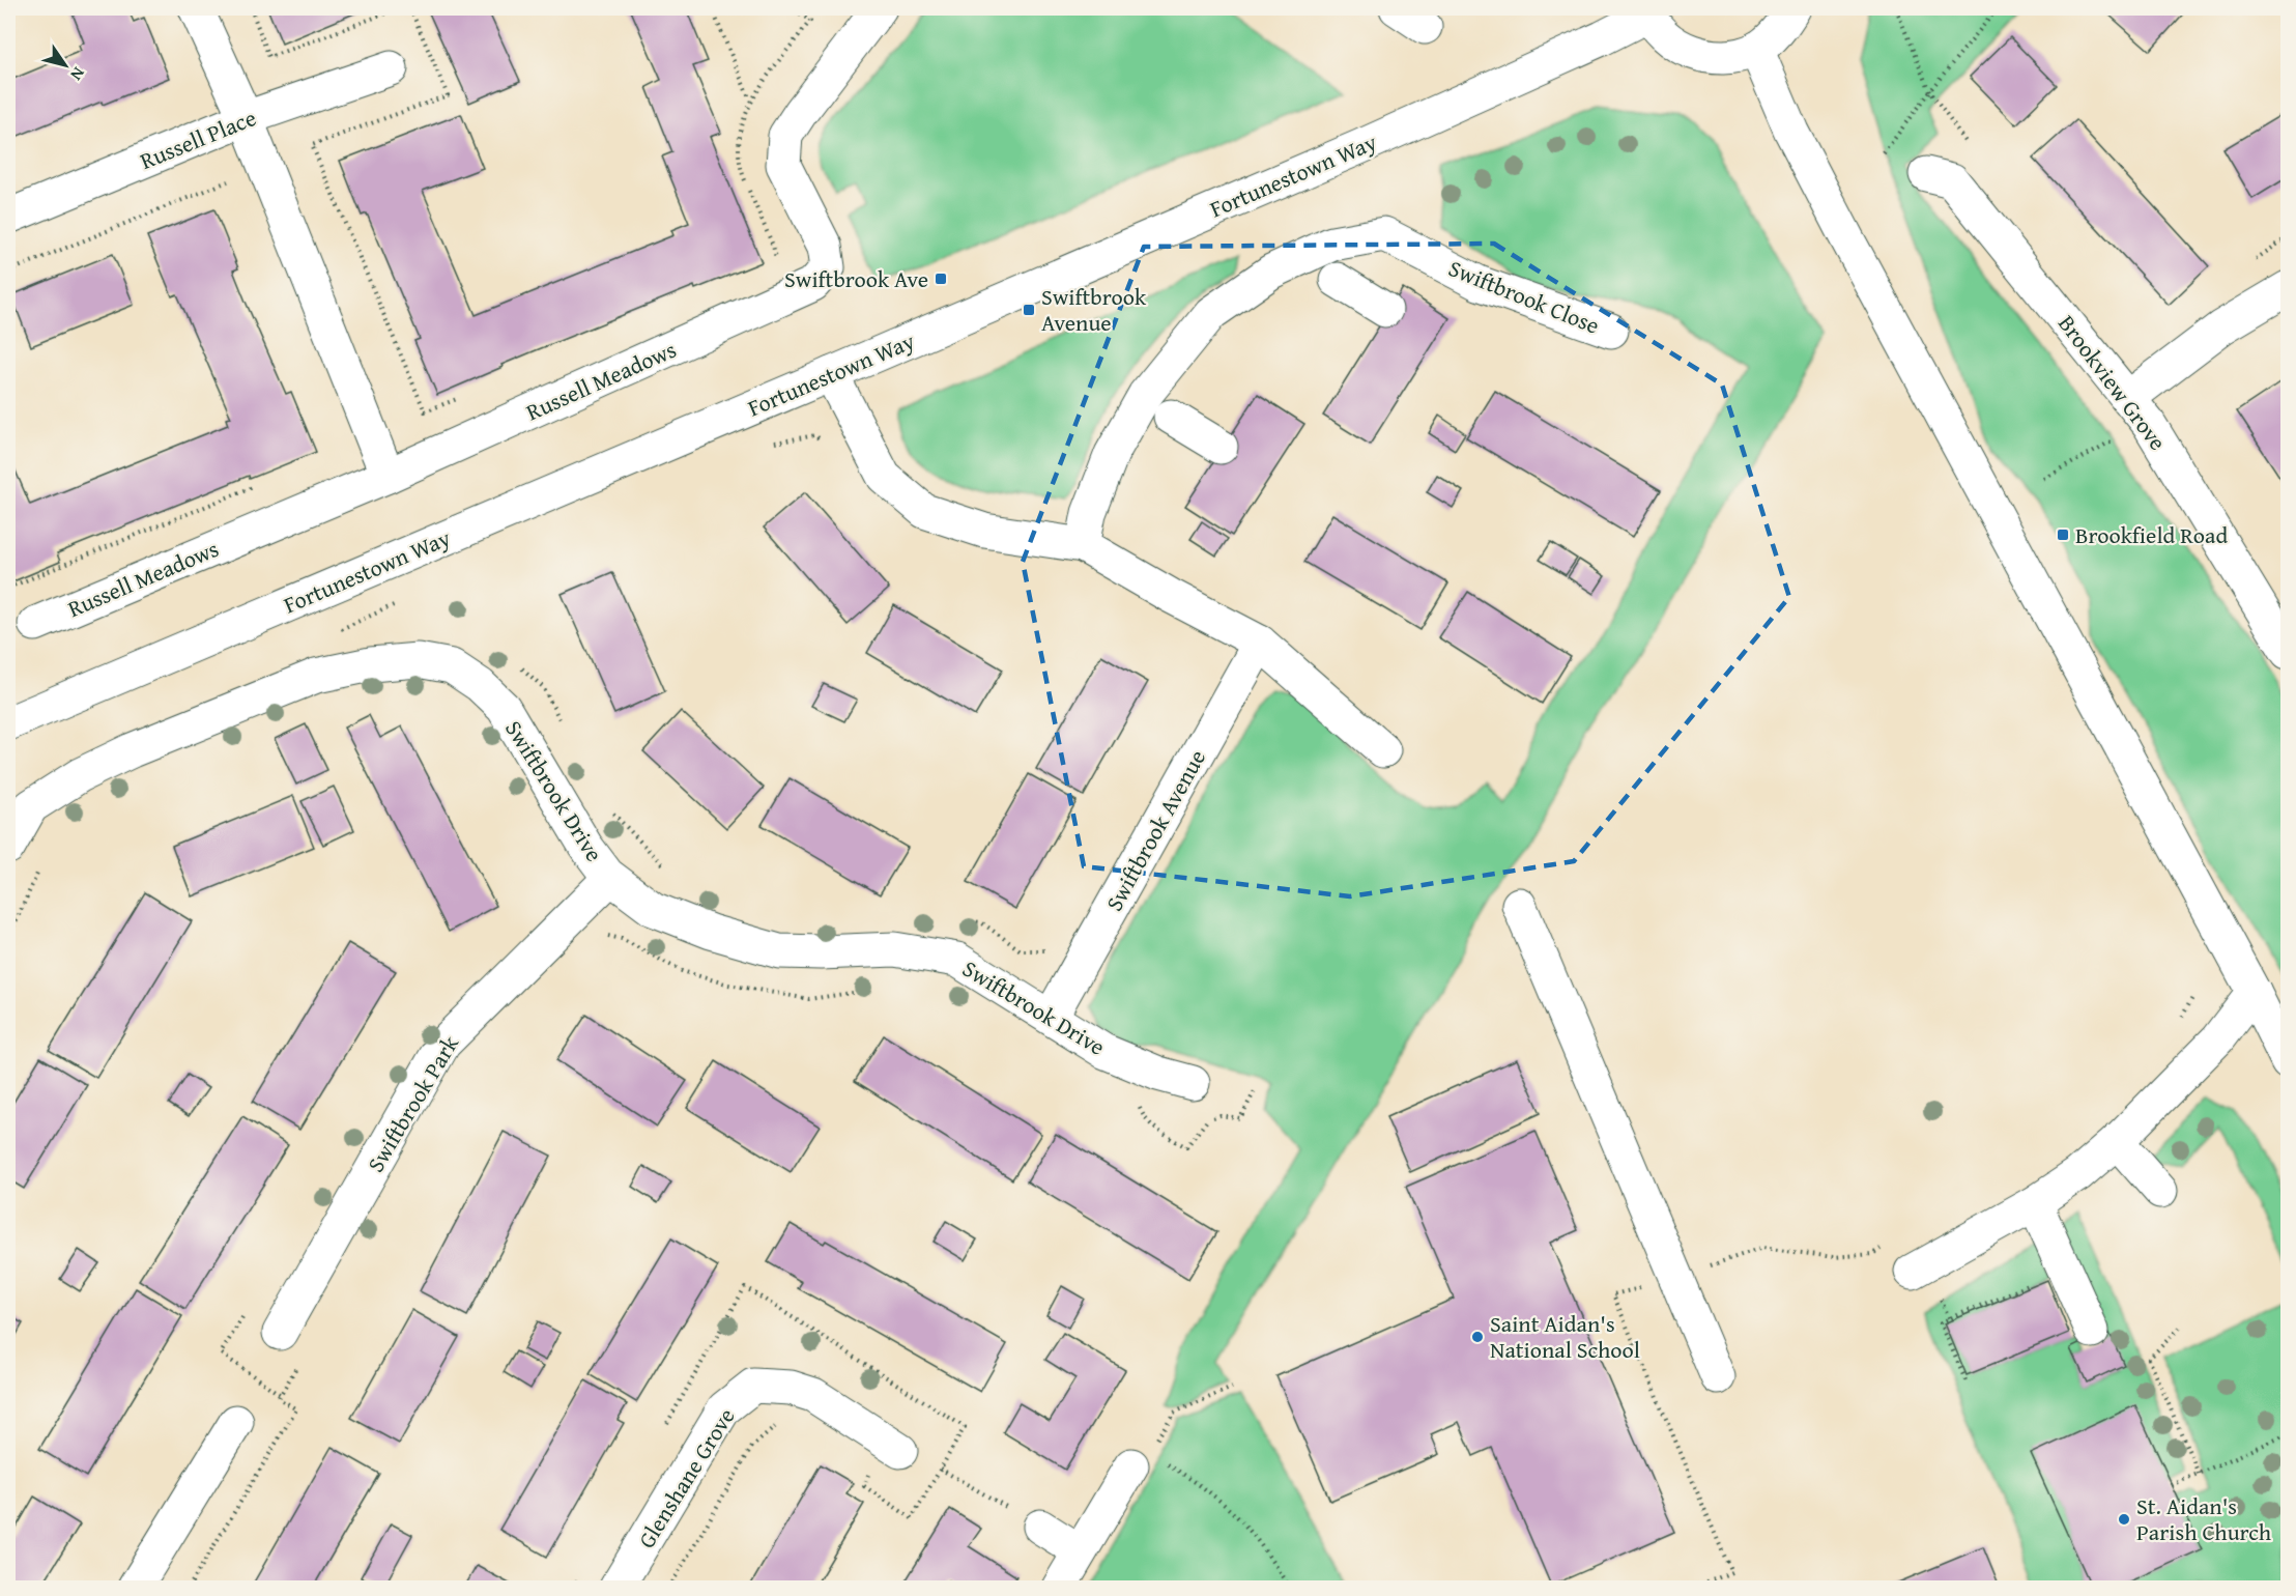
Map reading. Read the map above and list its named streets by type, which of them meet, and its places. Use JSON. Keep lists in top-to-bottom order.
{
  "streets": {
    "street": [
      "Russell Place",
      "Fortunestown Way",
      "Swiftbrook Close",
      "Russell Meadows",
      "Brookview Grove",
      "Swiftbrook Drive",
      "Swiftbrook Avenue",
      "Swiftbrook Park",
      "Glenshane Grove"
    ]
  },
  "crossings": [
    ["Swiftbrook Drive", "Swiftbrook Avenue"],
    ["Swiftbrook Drive", "Swiftbrook Park"]
  ],
  "places": {
    "transit": ["Swiftbrook Ave", "Swiftbrook Avenue", "Brookfield Road"],
    "other": ["Saint Aidan's National School", "St. Aidan's Parish Church"]
  },
  "north": "bottom right"
}
